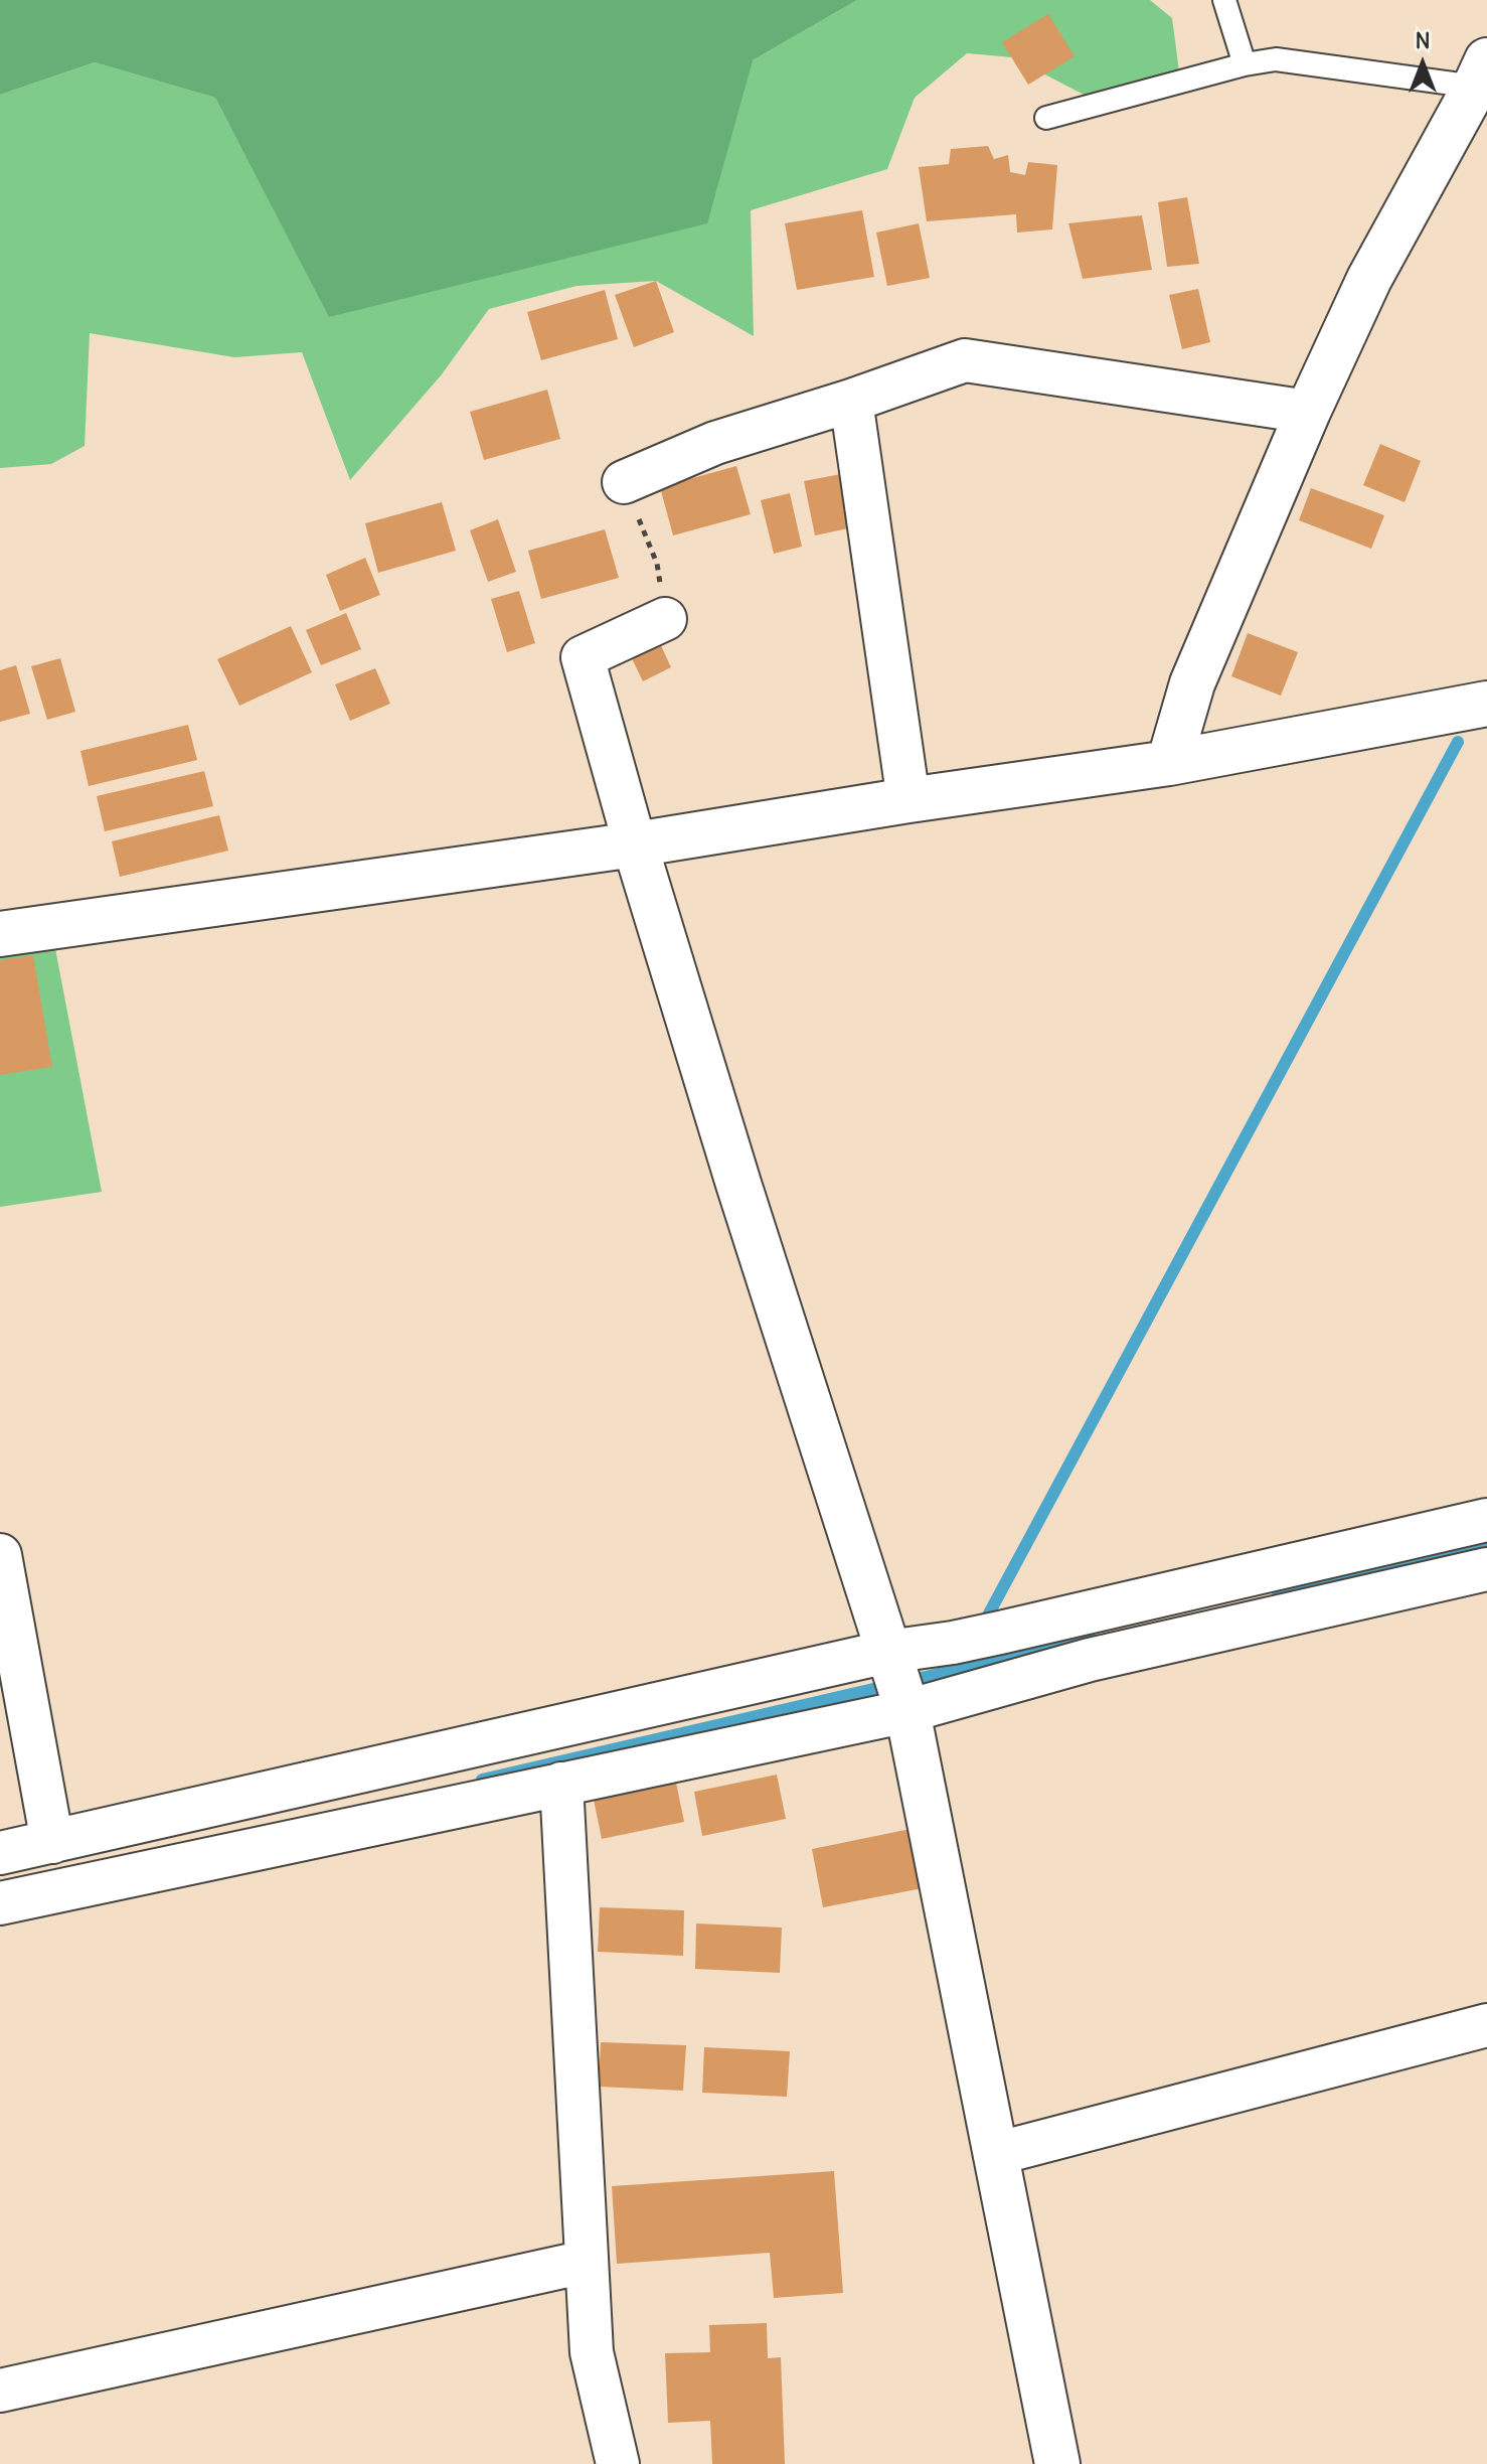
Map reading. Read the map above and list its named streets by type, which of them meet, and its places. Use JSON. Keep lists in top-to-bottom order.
{
  "north": "top"
}
